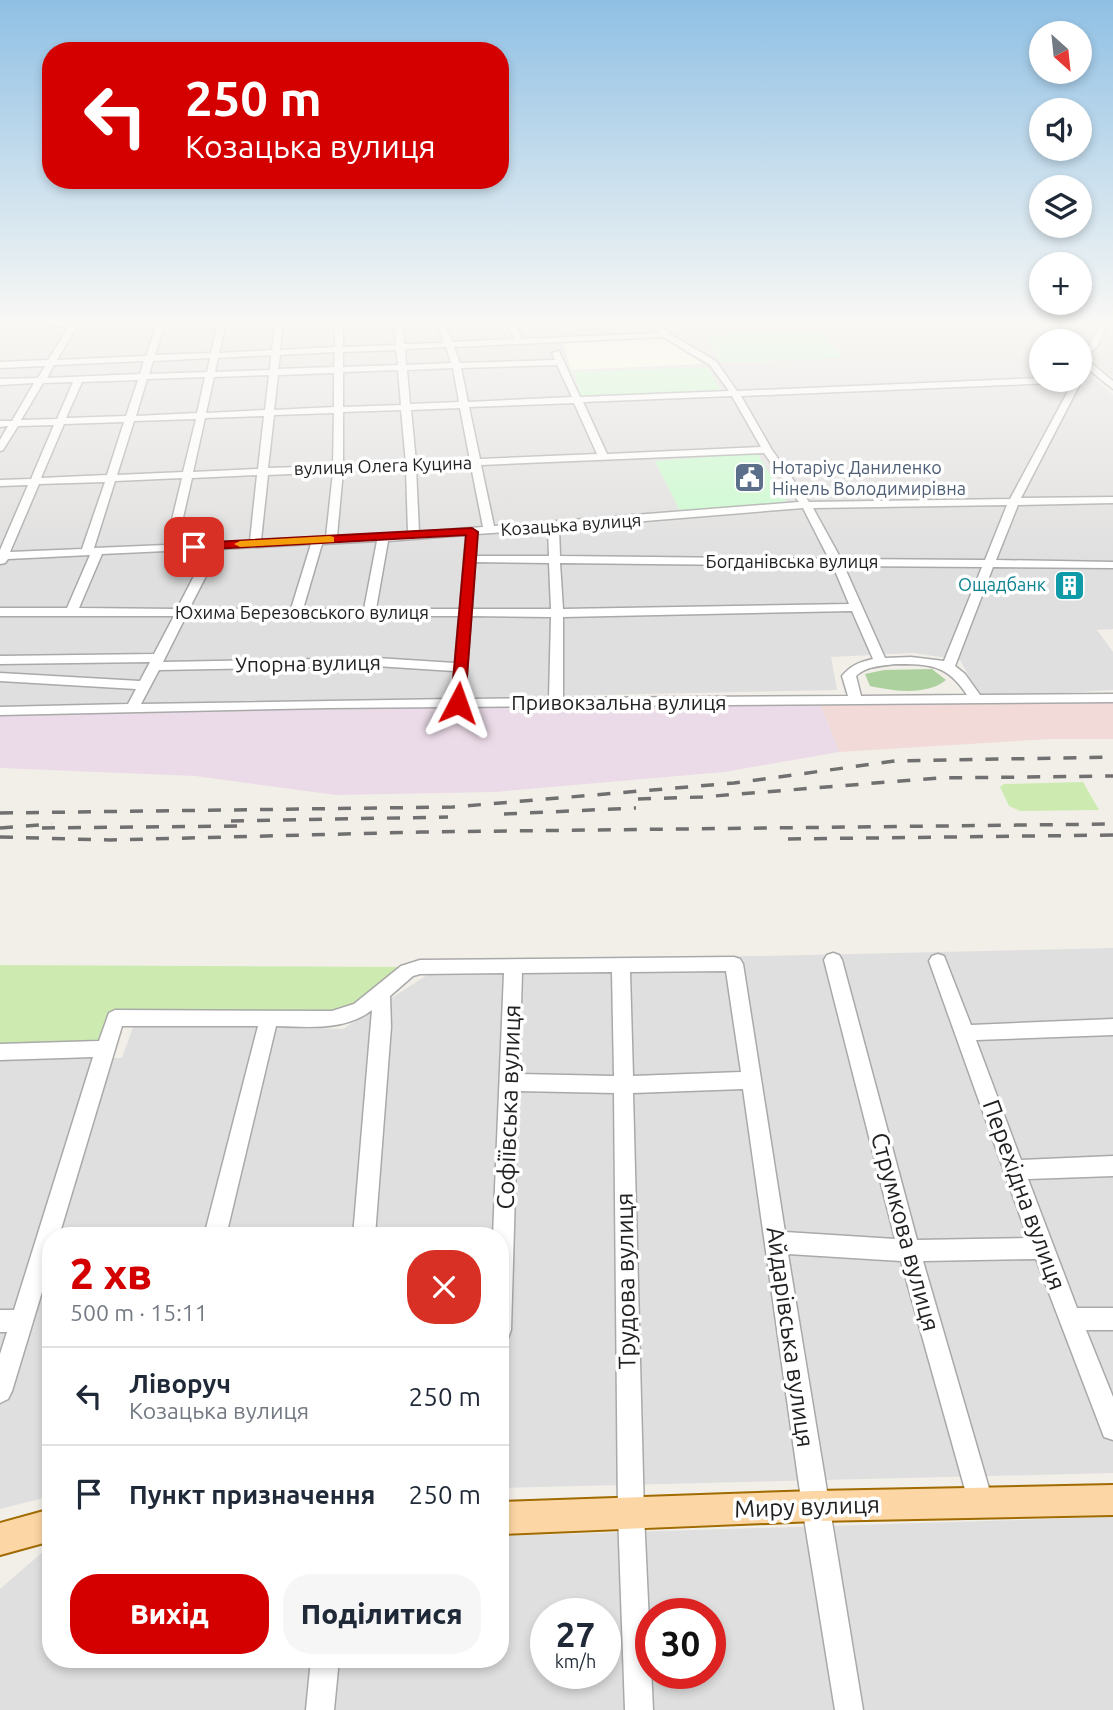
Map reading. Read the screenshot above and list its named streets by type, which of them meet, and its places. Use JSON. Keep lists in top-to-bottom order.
{
  "streets": {
    "main road": ["Миру вулиця"],
    "street": [
      "вулиця Олега Куцина",
      "Козацька вулиця",
      "Богданівська вулиця",
      "Юхима Березовського вулиця",
      "Упорна вулиця",
      "Привокзальна вулиця",
      "Софіївська вулиця",
      "Перехідна вулиця",
      "Струмкова вулиця",
      "Трудова вулиця",
      "Айдарівська вулиця"
    ]
  },
  "crossings": [
    ["Струмкова вулиця", "Миру вулиця"],
    ["Трудова вулиця", "Айдарівська вулиця"],
    ["Трудова вулиця", "Миру вулиця"],
    ["Айдарівська вулиця", "Миру вулиця"]
  ],
  "places": {
    "public building": ["Нотаріус Даниленко Нінель Володимирівна"],
    "building": ["Ощадбанк"]
  },
  "north": "bottom right",
  "page": {
    "map_buttons": ["+", "−"],
    "turn": ["250 m", "Козацька вулиця"],
    "heading": ["2 хв", "500 m · 15:11"],
    "list": [
      {
        "name": "Ліворуч",
        "note": "Козацька вулиця",
        "value": "250 m"
      },
      {
        "name": "Пункт призначення",
        "value": "250 m"
      }
    ],
    "buttons": ["Вихід", "Поділитися"],
    "speed": "27 km/h",
    "limit": "30"
  }
}
